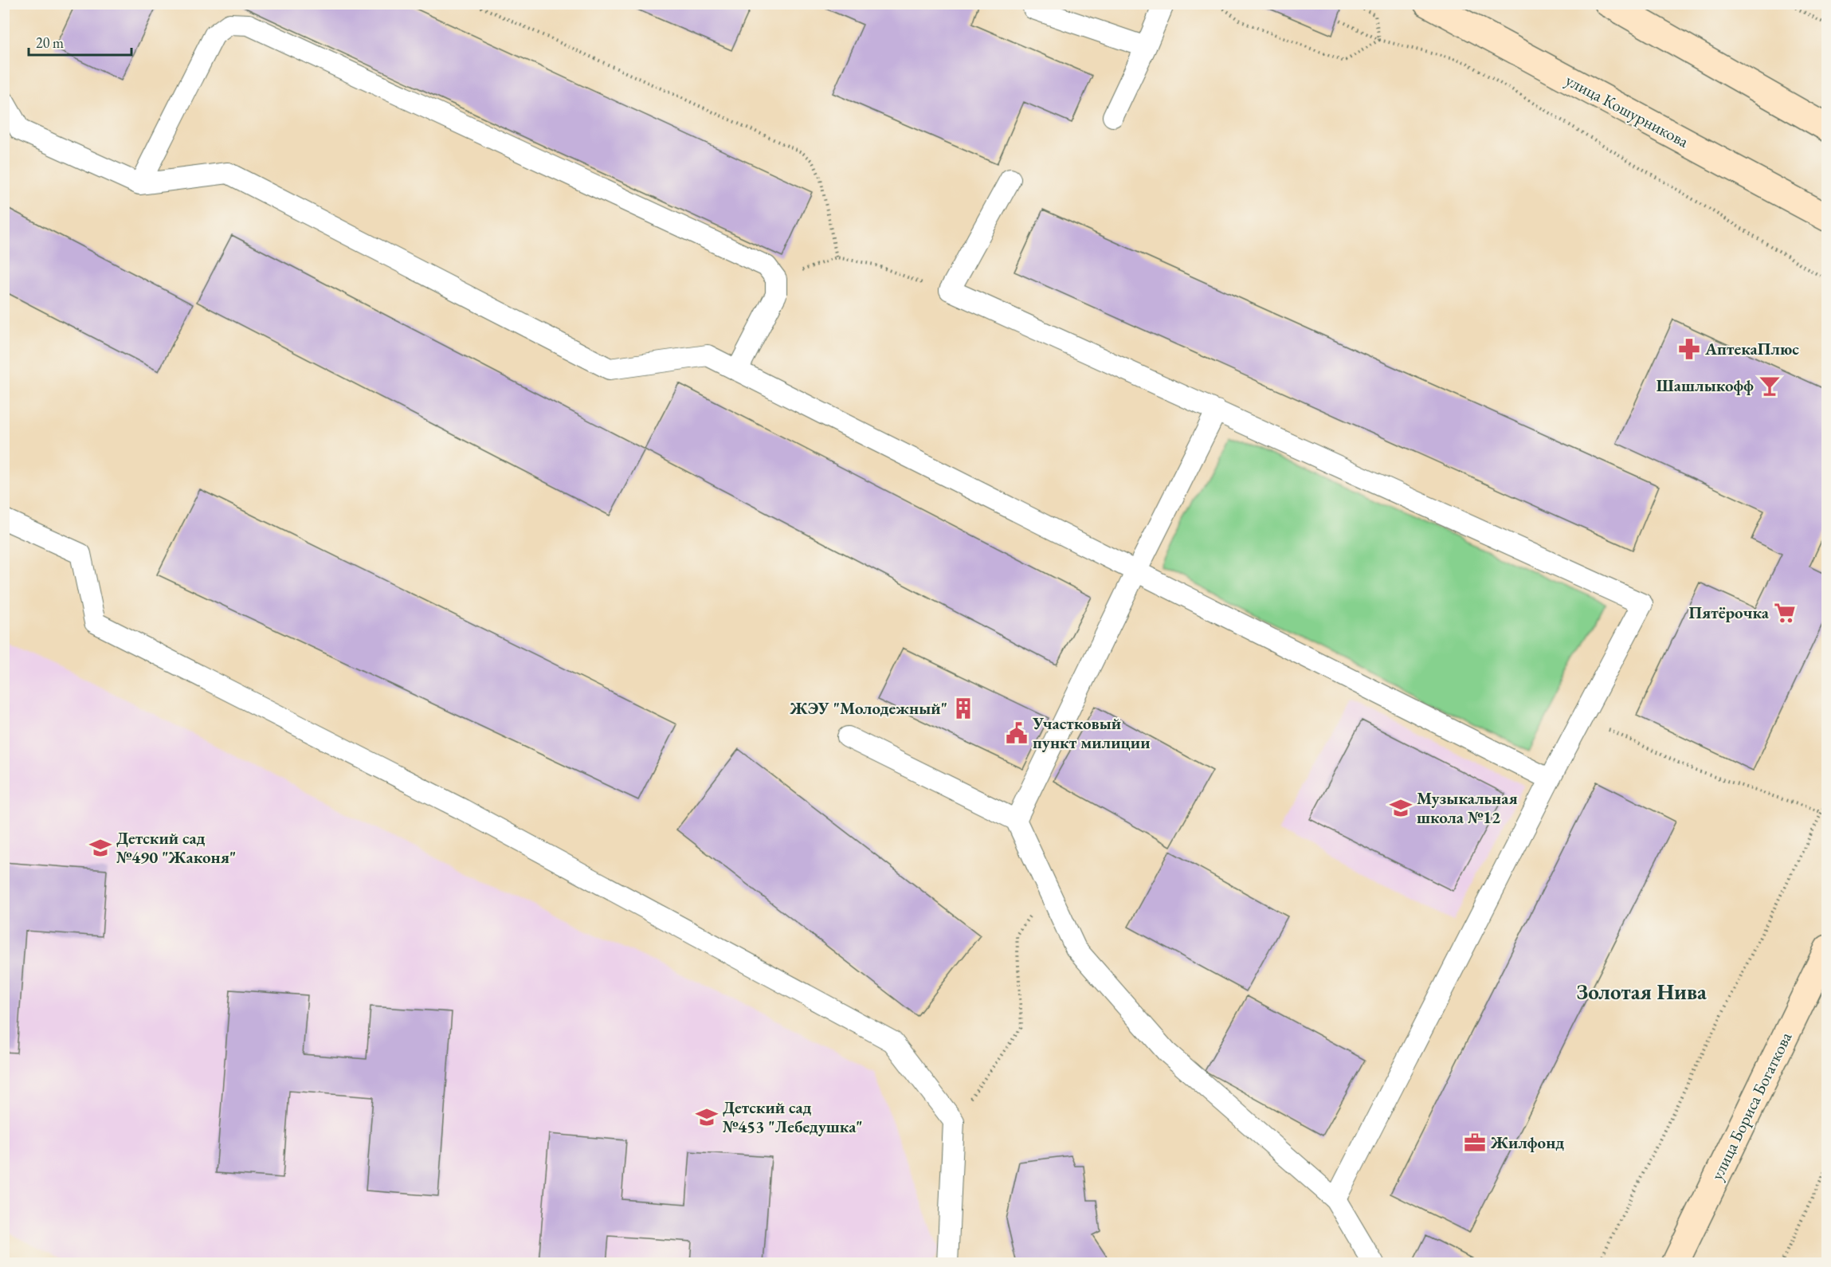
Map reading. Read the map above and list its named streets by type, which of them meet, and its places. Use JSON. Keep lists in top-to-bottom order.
{
  "streets": {
    "main road": ["улица Кошурникова", "улица Бориса Богаткова"]
  },
  "districts": ["Золотая Нива"],
  "places": {
    "pharmacy": ["АптекаПлюс"],
    "bar": ["Шашлыкофф"],
    "supermarket": ["Пятёрочка"],
    "building": ["ЖЭУ \"Молодежный\""],
    "public building": ["Участковый пункт милиции"],
    "school or university": ["Музыкальная школа №12", "Детский сад №490 \"Жаконя\"", "Детский сад №453 \"Лебедушка\""],
    "office": ["Жилфонд"]
  },
  "scale_bar": "20 m"
}
